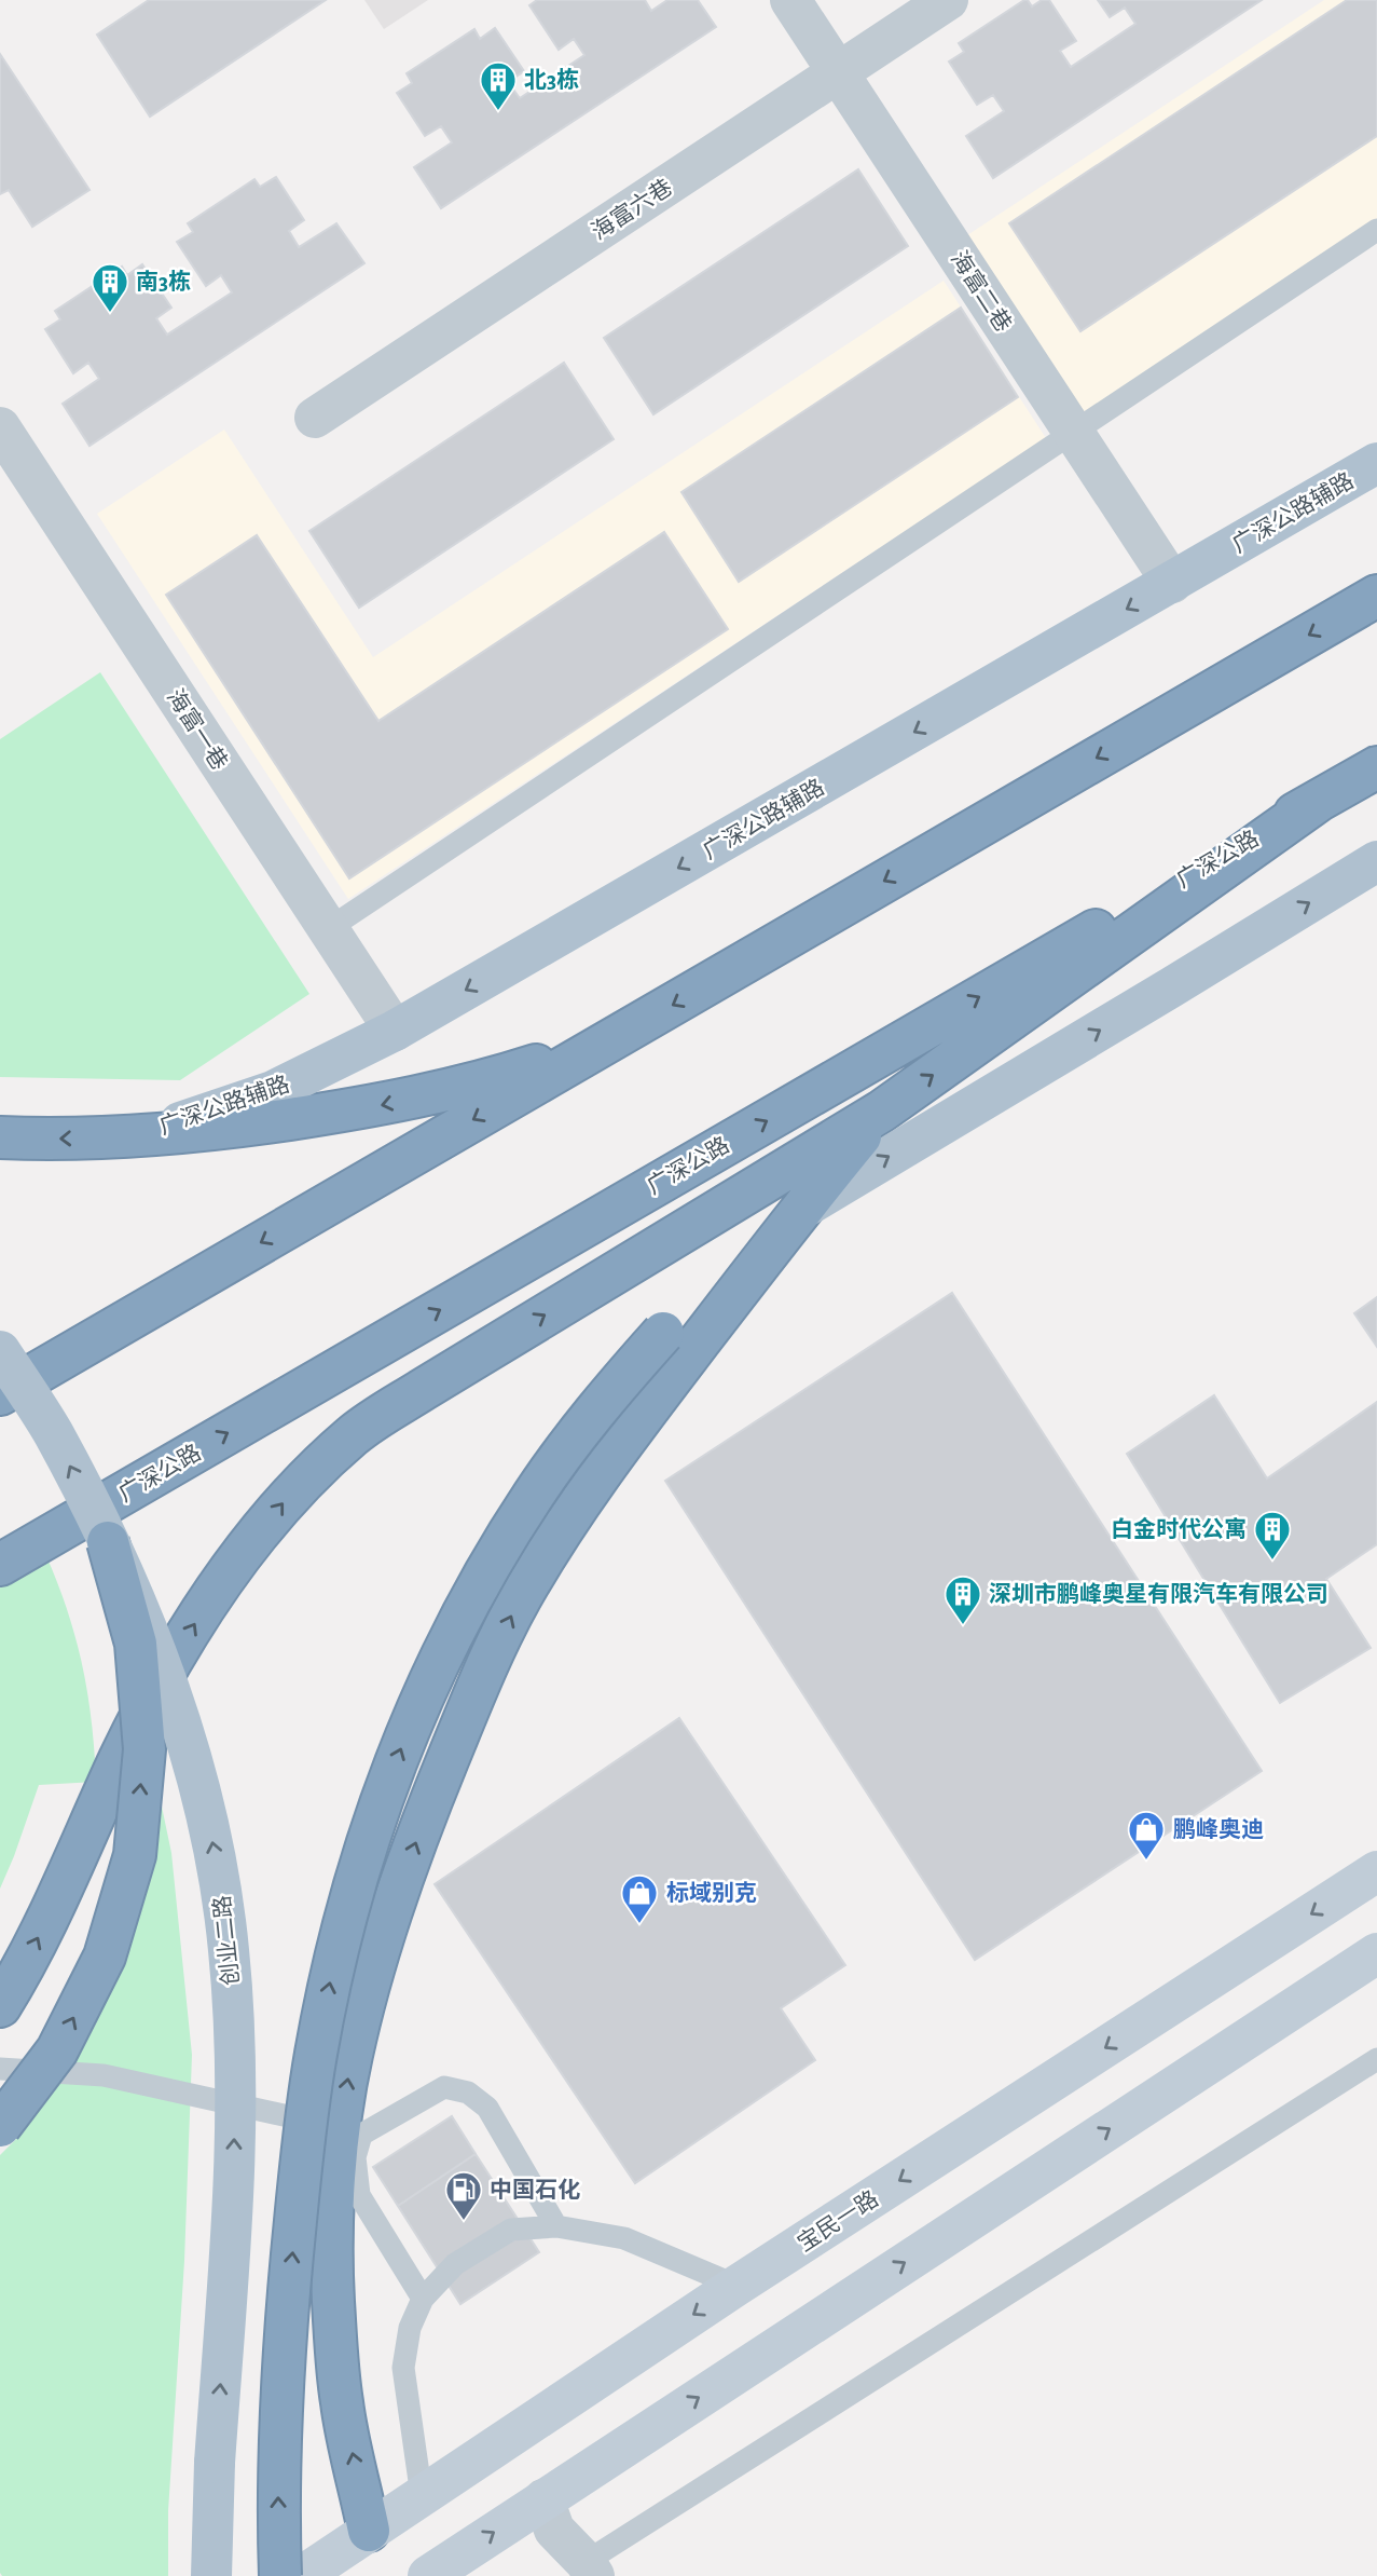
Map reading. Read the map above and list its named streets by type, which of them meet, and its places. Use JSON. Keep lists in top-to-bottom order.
{
  "streets": {
    "highway": ["广深公路"],
    "main road": ["广深公路辅路", "创业二路", "宝民一路"],
    "street": ["海富六巷", "海富二巷", "海富一巷"]
  },
  "crossings": [
    ["海富六巷", "海富二巷"],
    ["海富二巷", "广深公路辅路"],
    ["广深公路辅路", "海富一巷"]
  ],
  "one_way": ["创业二路"],
  "places": {
    "building": [
      "北3栋",
      "南3栋",
      "白金时代公寓",
      "深圳市鹏峰奥星有限汽车有限公司"
    ],
    "shop": ["鹏峰奥迪", "标域别克"],
    "fuel station": ["中国石化"]
  }
}
